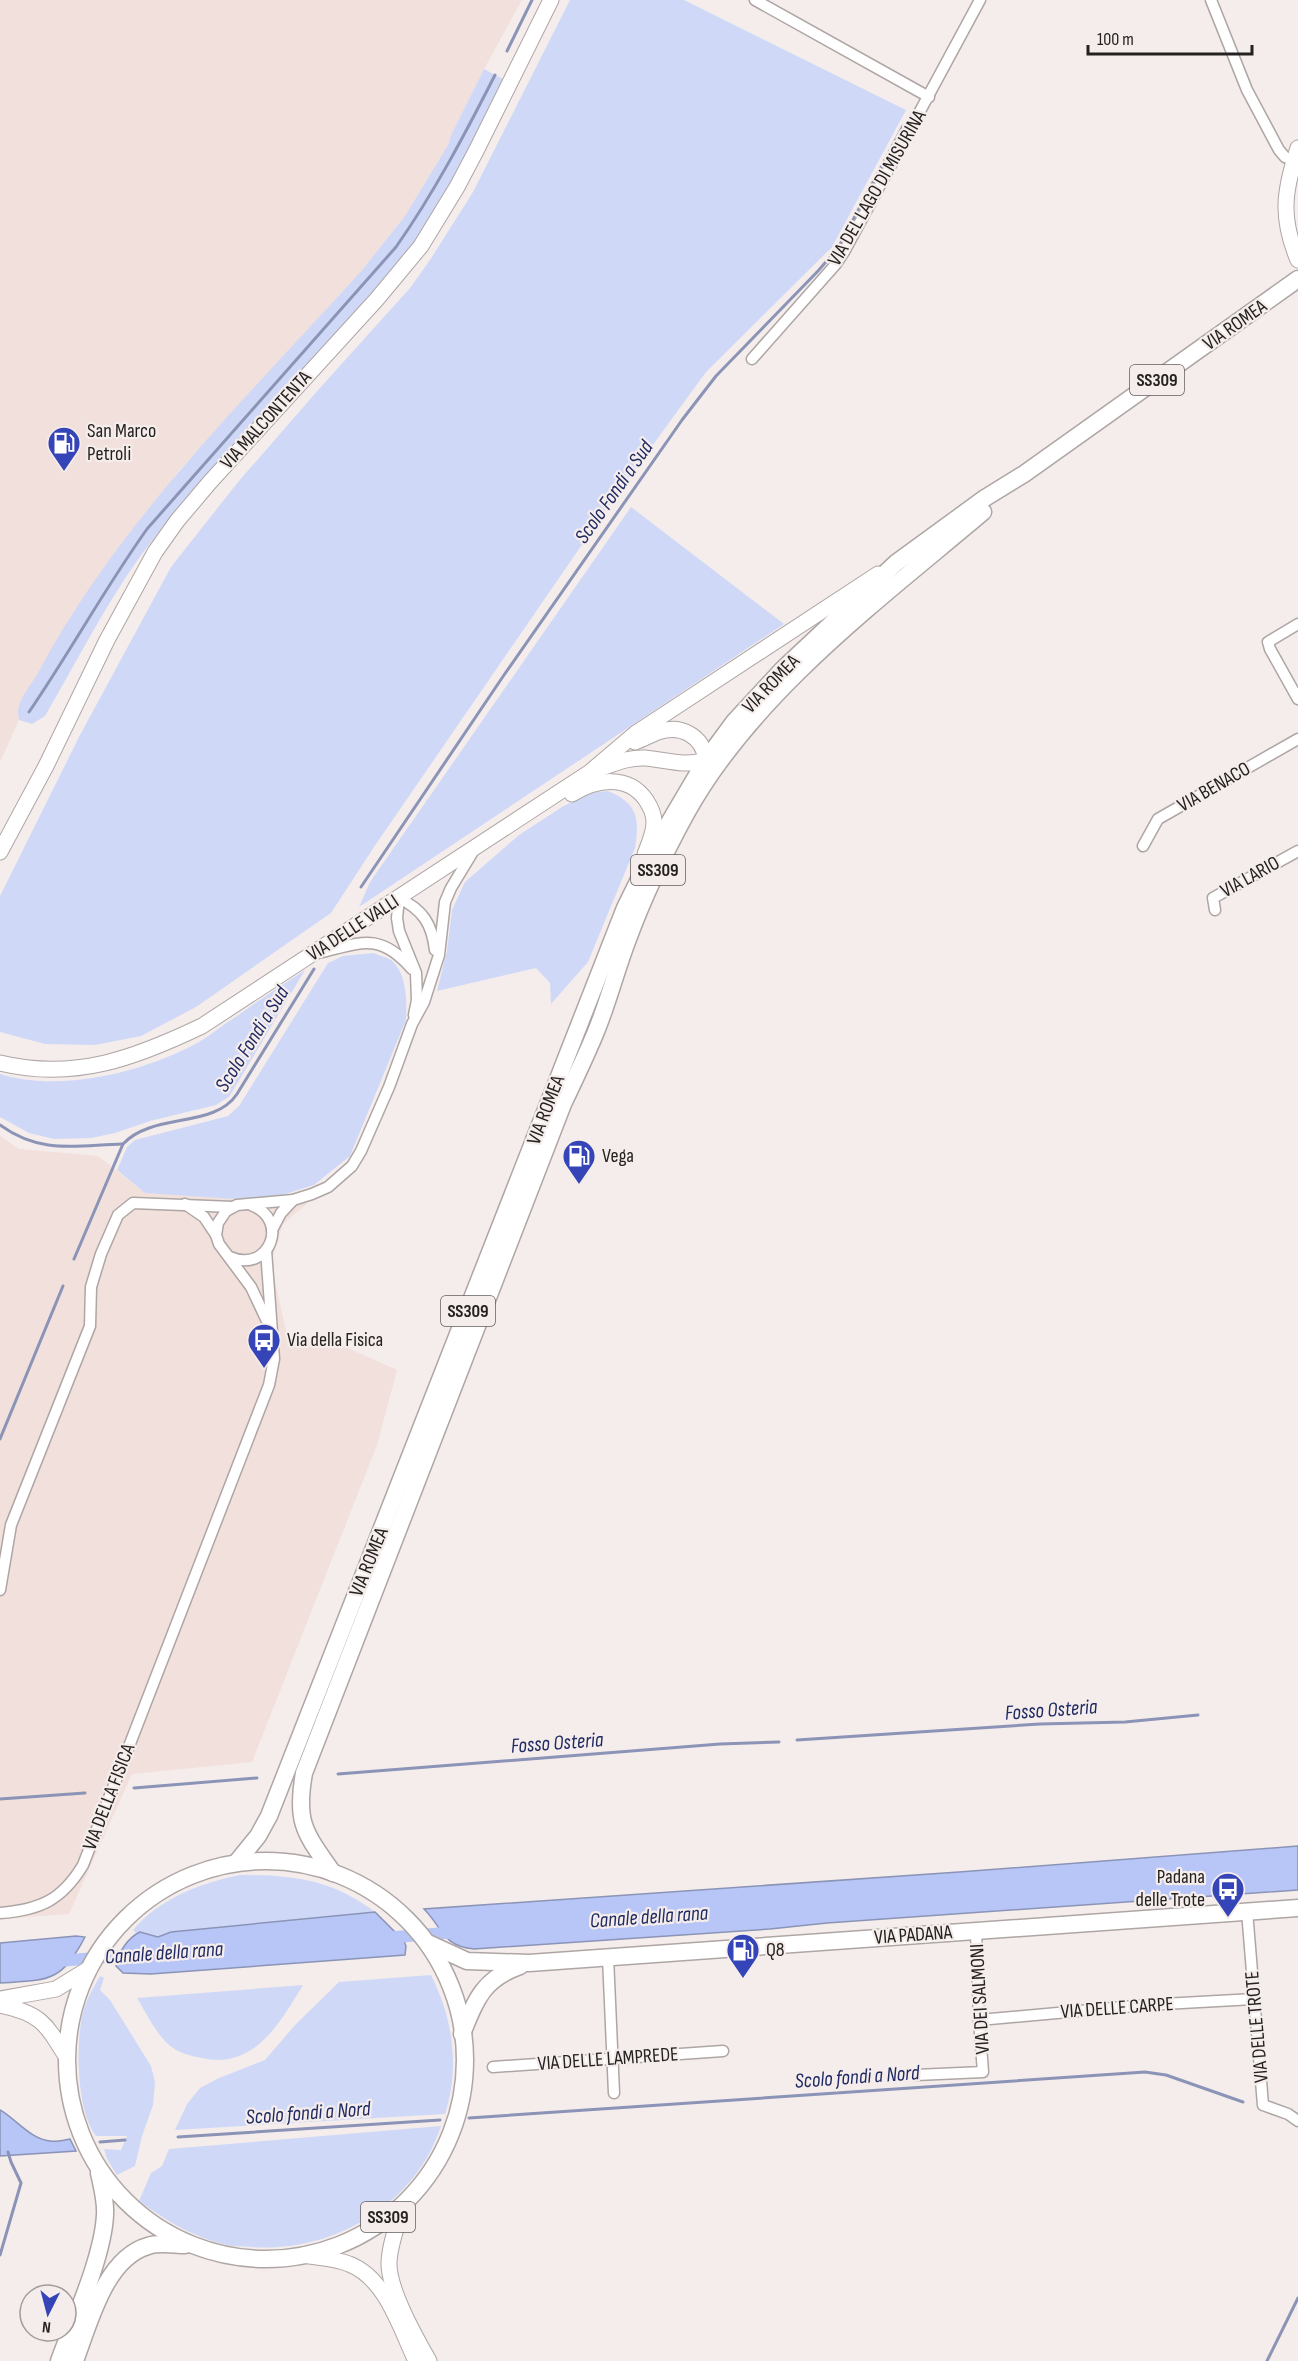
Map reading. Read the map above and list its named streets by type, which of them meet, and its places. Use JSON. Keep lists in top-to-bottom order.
{
  "streets": {
    "main road": ["VIA ROMEA", "SS309", "VIA PADANA"],
    "street": [
      "VIA DEL LAGO DI MISURINA",
      "VIA MALCONTENTA",
      "VIA BENACO",
      "VIA LARIO",
      "VIA DELLE VALLI",
      "VIA DELLA FISICA",
      "VIA DEI SALMONI",
      "VIA DELLE CARPE",
      "VIA DELLE TROTE",
      "VIA DELLE LAMPREDE"
    ]
  },
  "crossings": [
    ["VIA ROMEA", "SS309"],
    ["VIA ROMEA", "VIA DELLE VALLI"],
    ["VIA PADANA", "VIA DEI SALMONI"],
    ["VIA PADANA", "VIA DELLE TROTE"],
    ["VIA DEI SALMONI", "VIA DELLE CARPE"],
    ["VIA DELLE CARPE", "VIA DELLE TROTE"]
  ],
  "water": [
    "Scolo Fondi a Sud",
    "Fosso Osteria",
    "Canale della rana",
    "Scolo fondi a Nord"
  ],
  "places": {
    "fuel station": ["San Marco Petroli", "Vega", "Q8"],
    "bus stop": ["Via della Fisica", "Padana delle Trote"]
  },
  "scale_bar": "100 m",
  "north": "bottom"
}
